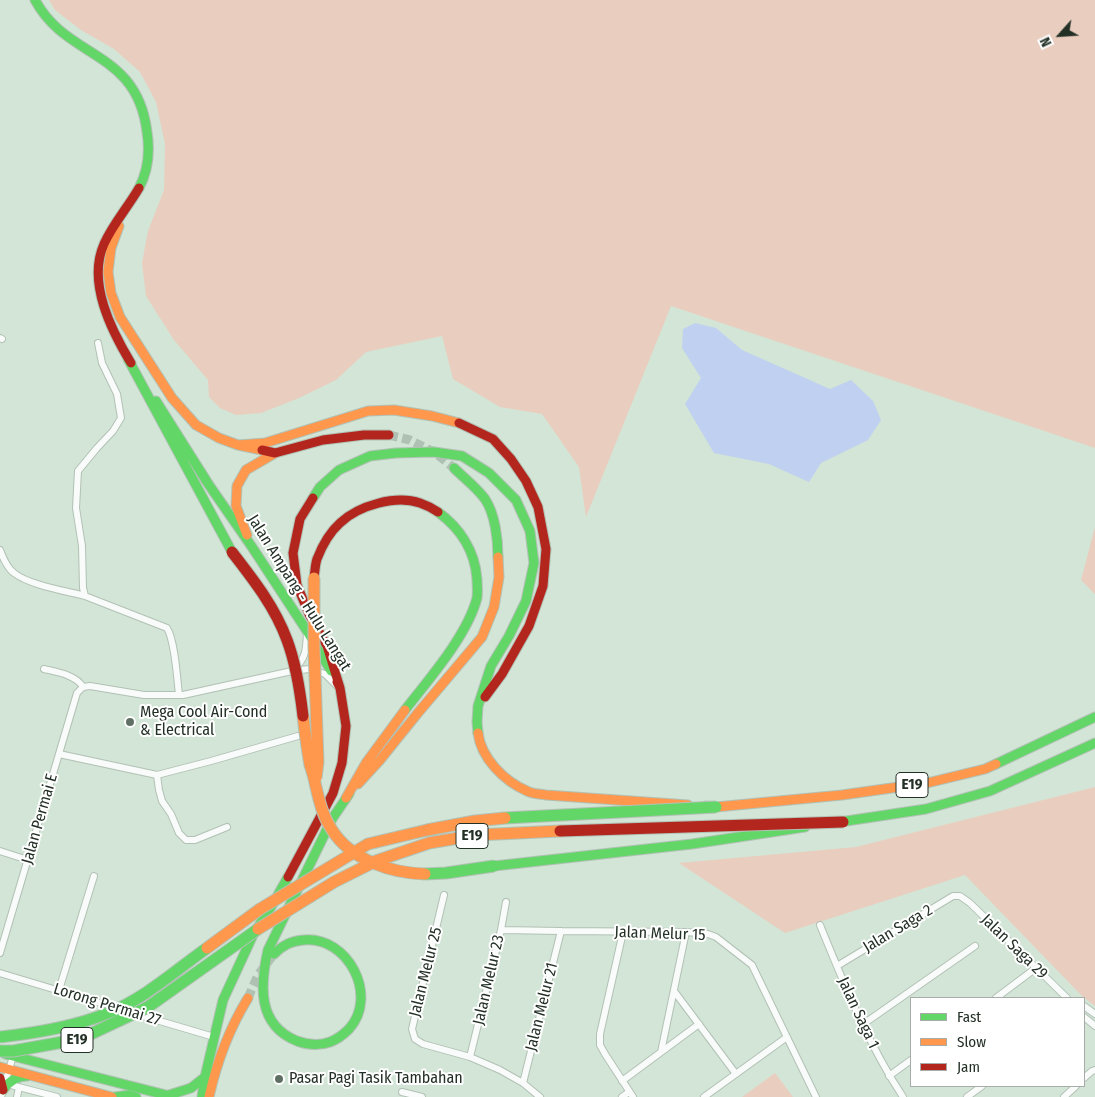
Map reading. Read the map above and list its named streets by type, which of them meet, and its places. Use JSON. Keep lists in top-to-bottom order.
{
  "streets": {
    "main road": ["Jalan Ampang - Hulu Langat", "E19"],
    "street": [
      "Jalan Permai E",
      "Jalan Saga 2",
      "Jalan Melur 15",
      "Jalan Saga 29",
      "Jalan Melur 25",
      "Jalan Melur 23",
      "Lorong Permai 27",
      "Jalan Melur 21",
      "Jalan Saga 1"
    ]
  },
  "crossings": [
    ["Jalan Ampang - Hulu Langat", "Lorong Permai 27"],
    ["Jalan Saga 2", "Jalan Saga 29"],
    ["Jalan Saga 2", "Jalan Saga 1"],
    ["Jalan Melur 15", "Jalan Melur 23"],
    ["Jalan Melur 15", "Jalan Melur 21"],
    ["Jalan Melur 25", "Jalan Melur 23"]
  ],
  "places": ["Mega Cool Air-Cond & Electrical", "Pasar Pagi Tasik Tambahan"],
  "legend": ["Fast", "Slow", "Jam"],
  "north": "bottom left"
}
